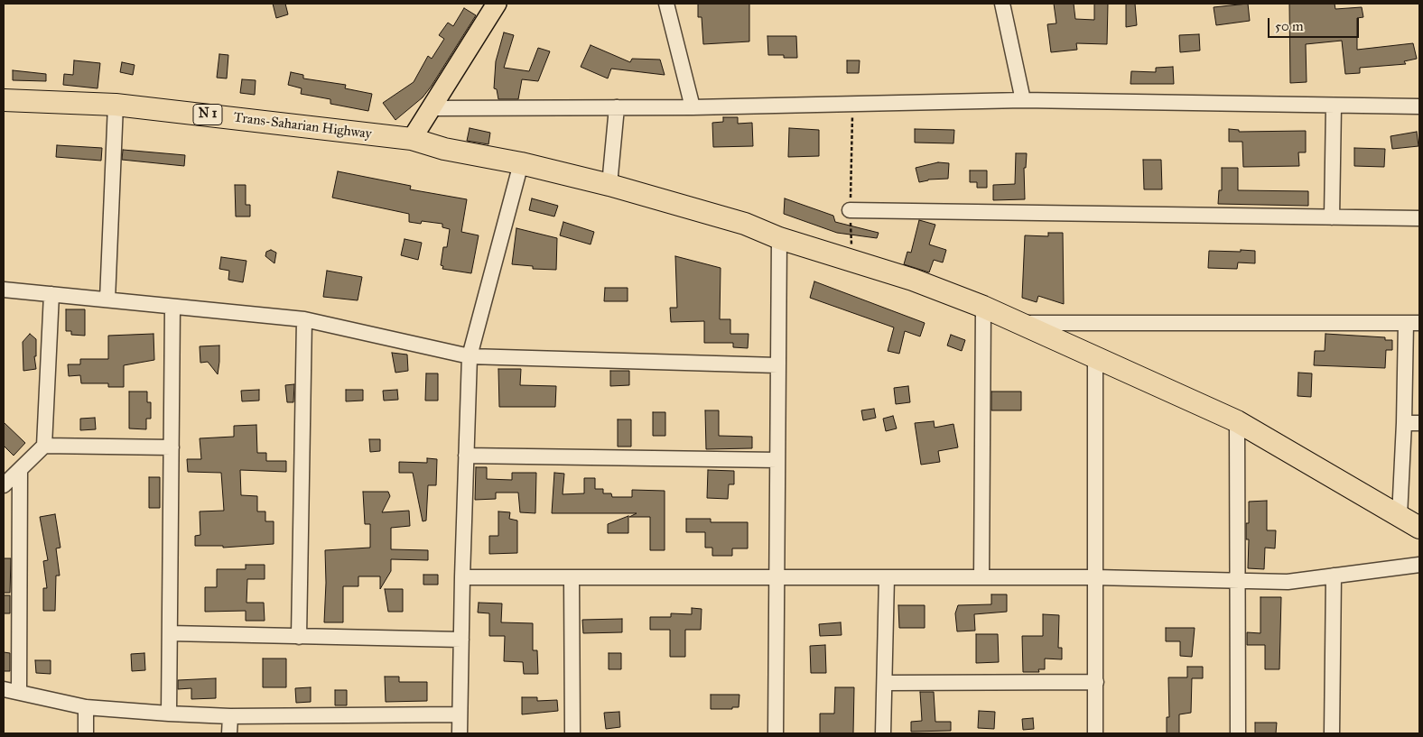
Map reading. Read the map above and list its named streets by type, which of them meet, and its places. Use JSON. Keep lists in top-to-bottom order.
{
  "streets": {
    "highway": ["N 1", "Trans-Saharian Highway"]
  },
  "scale_bar": "50 m"
}
